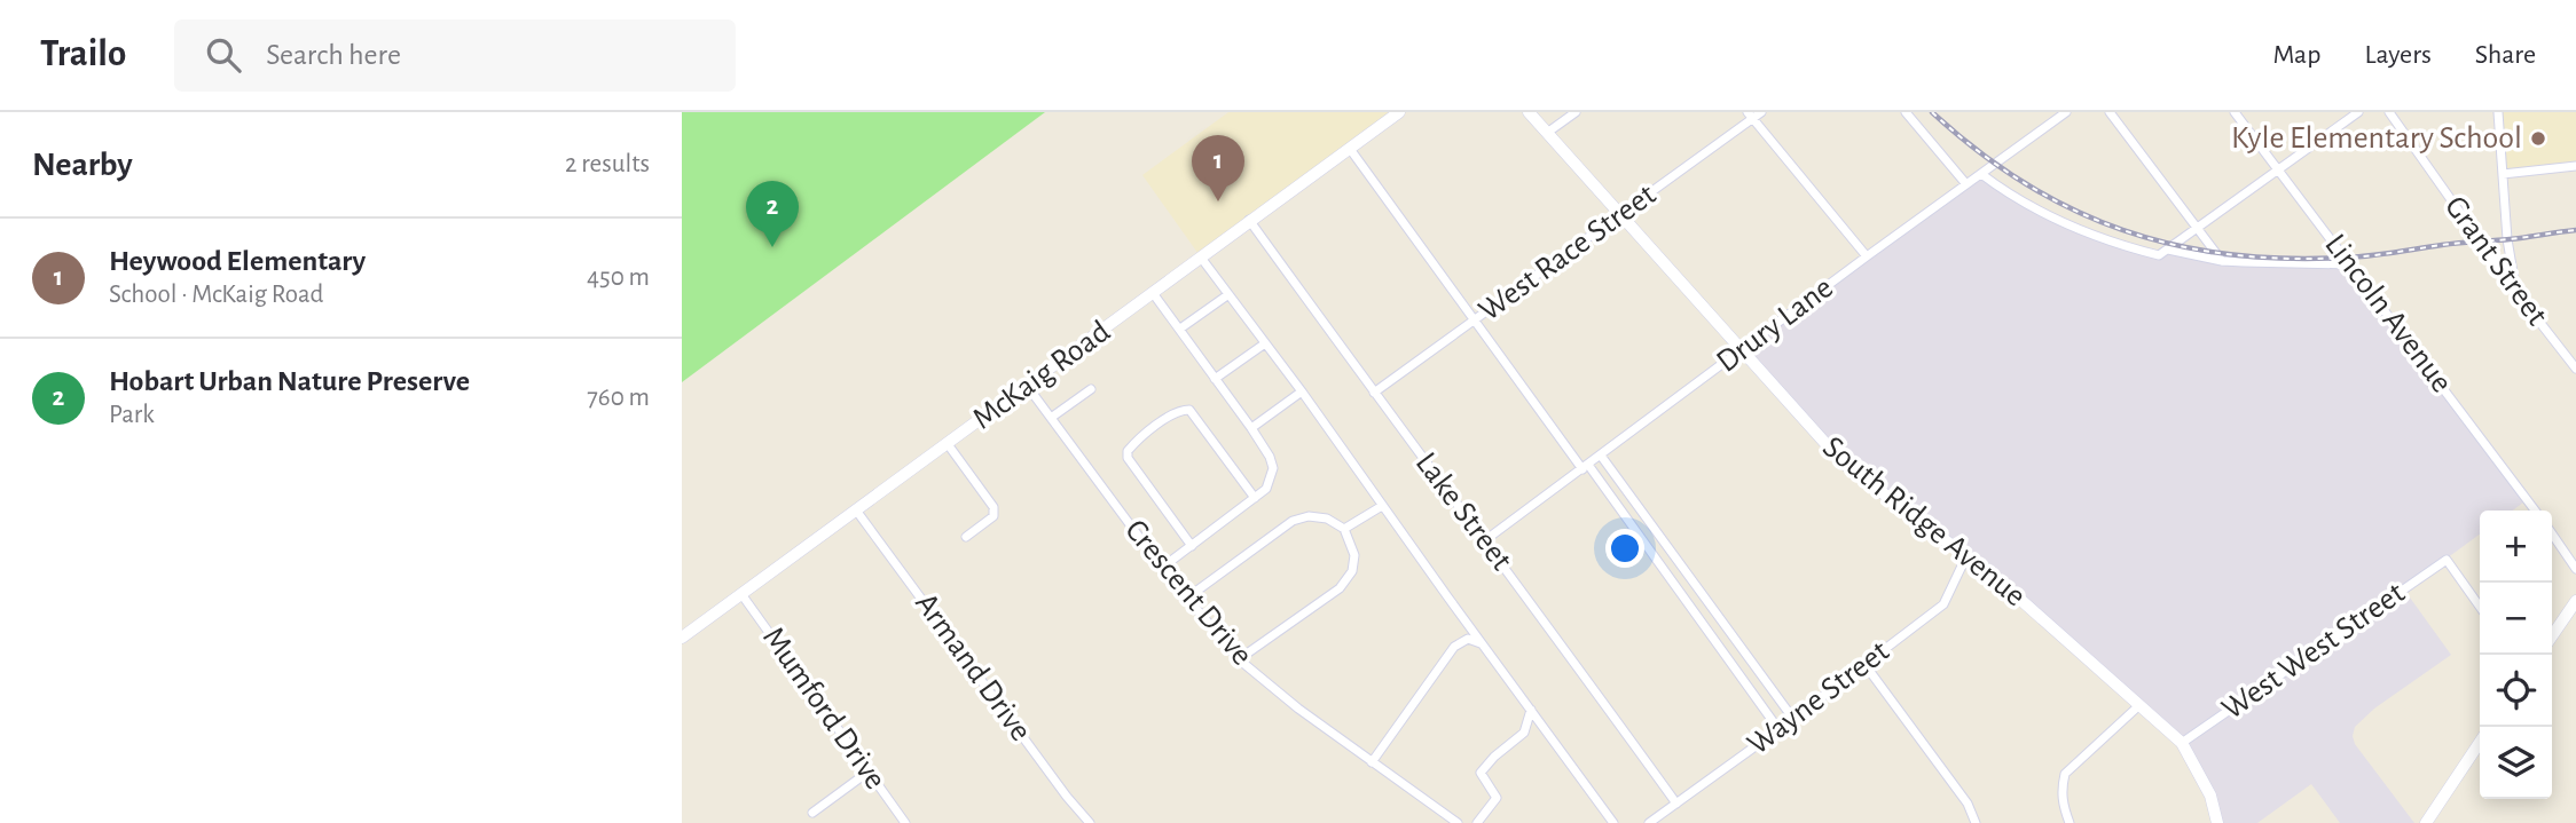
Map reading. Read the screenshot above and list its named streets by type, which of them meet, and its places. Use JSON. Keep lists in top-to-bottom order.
{
  "streets": {
    "street": [
      "West Race Street",
      "Grant Street",
      "Lincoln Avenue",
      "Drury Lane",
      "McKaig Road",
      "Lake Street",
      "South Ridge Avenue",
      "Crescent Drive",
      "West West Street",
      "Armand Drive",
      "Wayne Street",
      "Mumford Drive"
    ]
  },
  "crossings": [
    ["West Race Street", "Lake Street"],
    ["West Race Street", "South Ridge Avenue"],
    ["Drury Lane", "Lake Street"],
    ["Drury Lane", "South Ridge Avenue"],
    ["McKaig Road", "Lake Street"],
    ["McKaig Road", "Crescent Drive"],
    ["McKaig Road", "Armand Drive"],
    ["McKaig Road", "Mumford Drive"],
    ["Lake Street", "Wayne Street"],
    ["South Ridge Avenue", "West West Street"],
    ["South Ridge Avenue", "Wayne Street"]
  ],
  "places": ["Kyle Elementary School"],
  "page": {
    "header": "Trailo",
    "search": "Search here",
    "nav": ["Map", "Layers", "Share"],
    "heading": ["Nearby", "2 results"],
    "pins": ["1", "2"],
    "list": [
      {
        "mark": "1",
        "name": "Heywood Elementary",
        "note": "School · McKaig Road",
        "value": "450 m"
      },
      {
        "mark": "2",
        "name": "Hobart Urban Nature Preserve",
        "note": "Park",
        "value": "760 m"
      }
    ],
    "map_buttons": ["+", "−"]
  }
}
